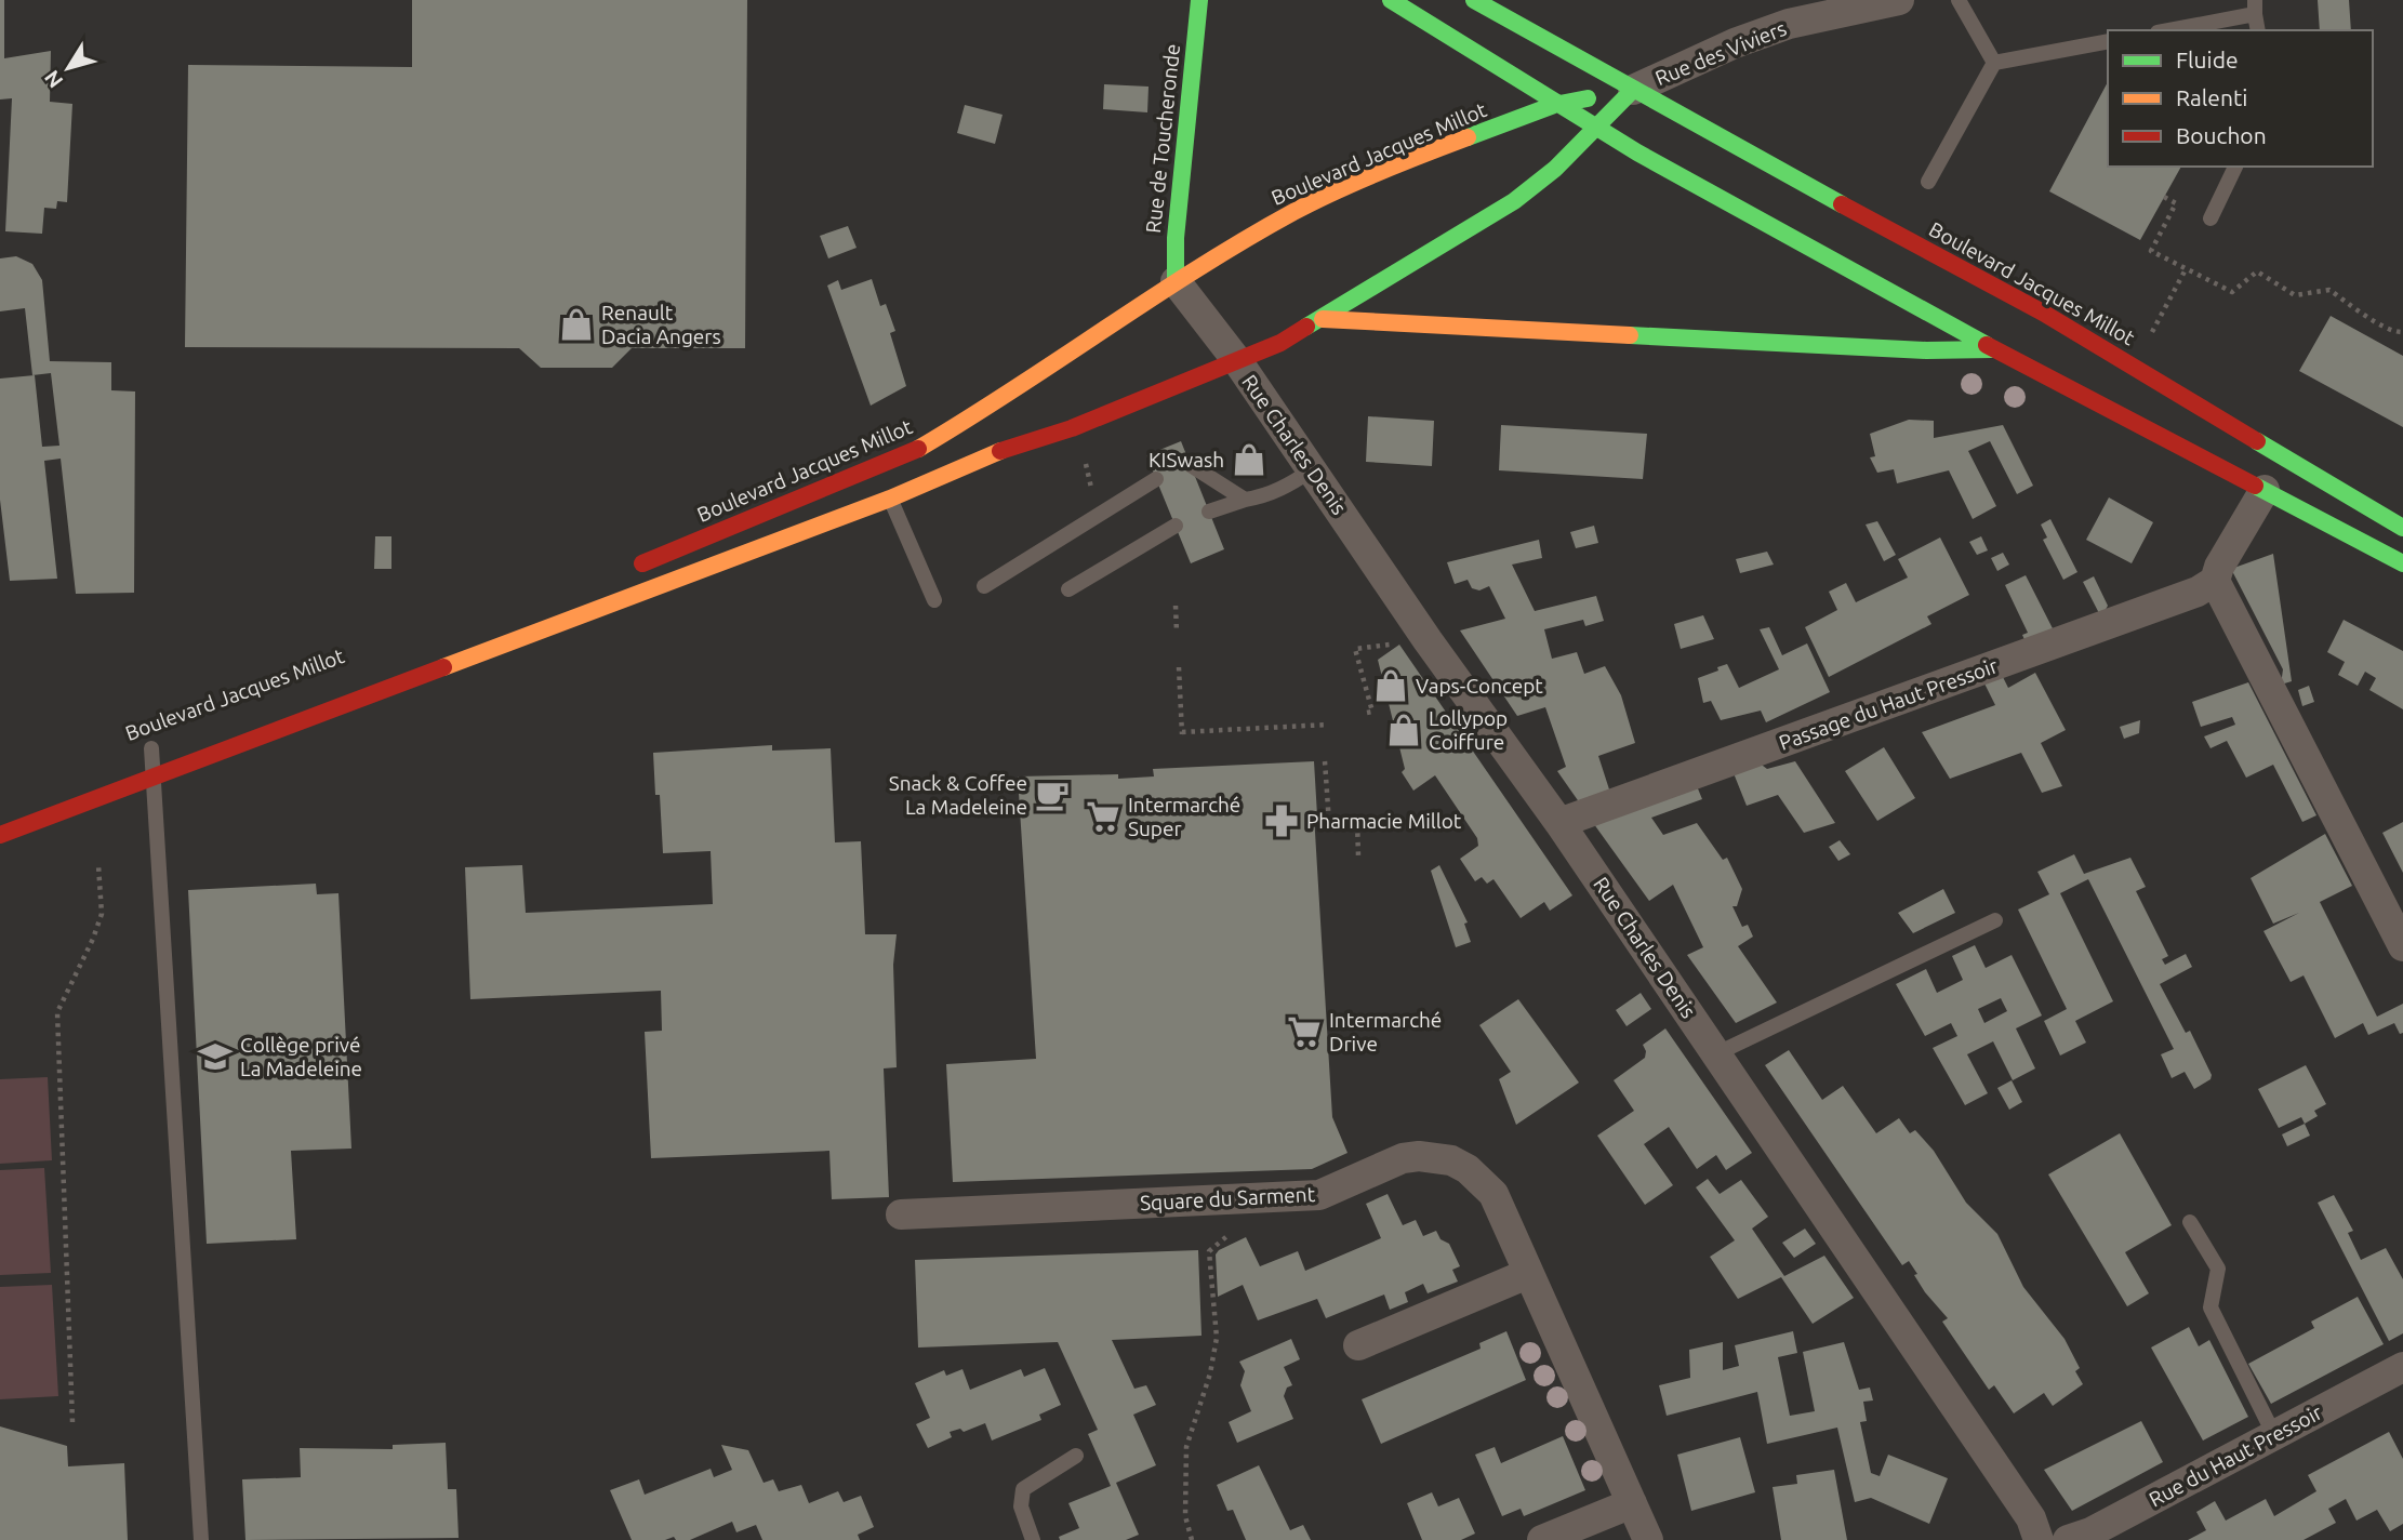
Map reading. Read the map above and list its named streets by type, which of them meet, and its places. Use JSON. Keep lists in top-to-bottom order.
{
  "streets": {
    "street": [
      "Rue des Viviers",
      "Rue de Toucheronde",
      "Boulevard Jacques Millot",
      "Rue Charles Denis",
      "Passage du Haut Pressoir",
      "Square du Sarment",
      "Rue du Haut Pressoir"
    ]
  },
  "crossings": [
    ["Rue des Viviers", "Boulevard Jacques Millot"],
    ["Rue de Toucheronde", "Boulevard Jacques Millot"],
    ["Rue de Toucheronde", "Rue Charles Denis"],
    ["Boulevard Jacques Millot", "Rue Charles Denis"],
    ["Rue Charles Denis", "Passage du Haut Pressoir"]
  ],
  "places": {
    "shop": [
      "Renault Dacia Angers",
      "KISwash",
      "Vaps-Concept",
      "Lollypop Coiffure"
    ],
    "cafe": ["Snack & Coffee La Madeleine"],
    "supermarket": ["Intermarché Super", "Intermarché Drive"],
    "pharmacy": ["Pharmacie Millot"],
    "school or university": ["Collège privé La Madeleine"]
  },
  "legend": ["Fluide", "Ralenti", "Bouchon"],
  "north": "bottom left"
}
